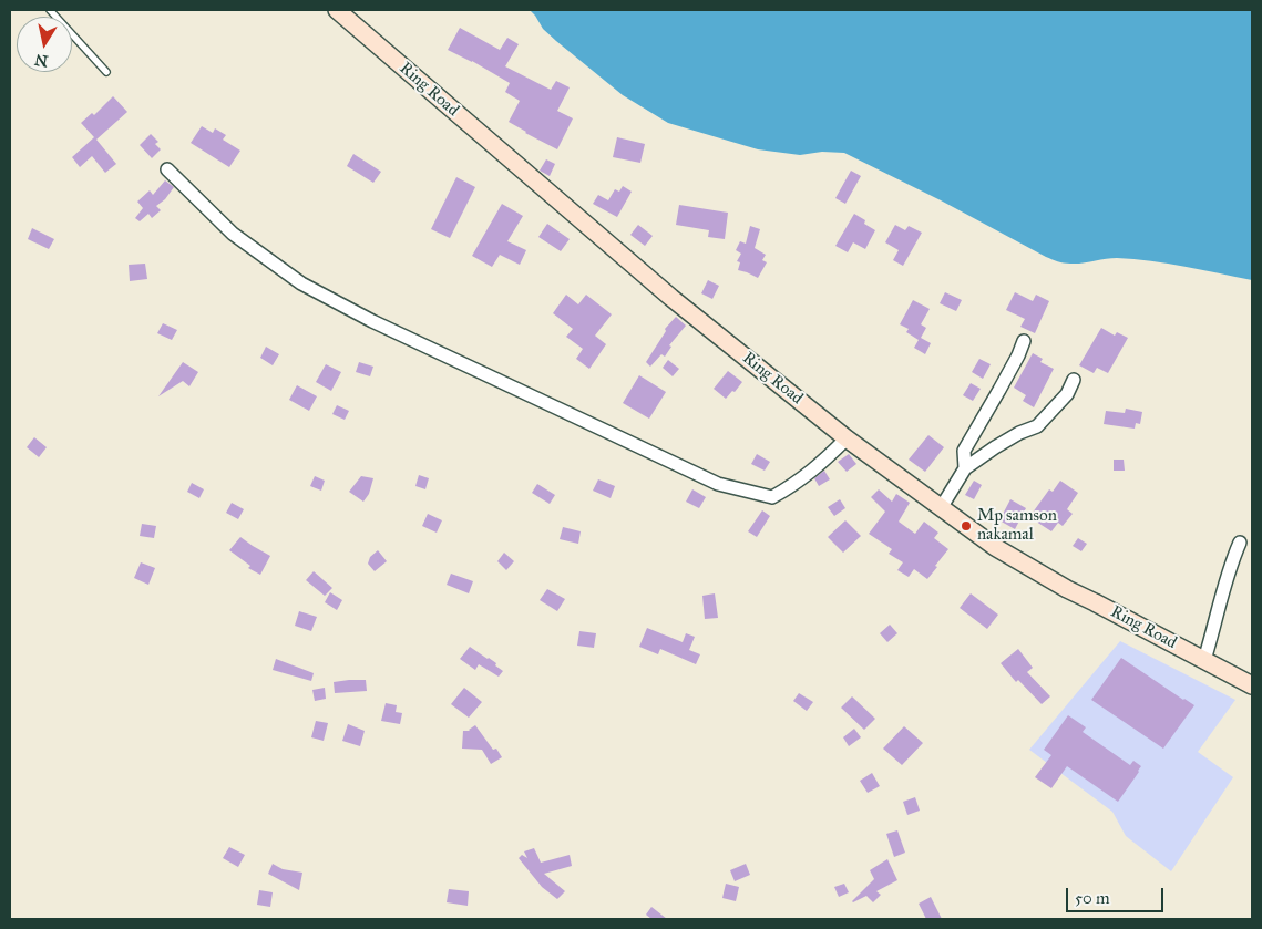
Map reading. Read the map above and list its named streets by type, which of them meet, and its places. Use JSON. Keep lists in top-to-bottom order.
{
  "streets": {
    "main road": ["Ring Road"]
  },
  "places": ["Mp samson nakamal"],
  "scale_bar": "50 m",
  "north": "bottom"
}
